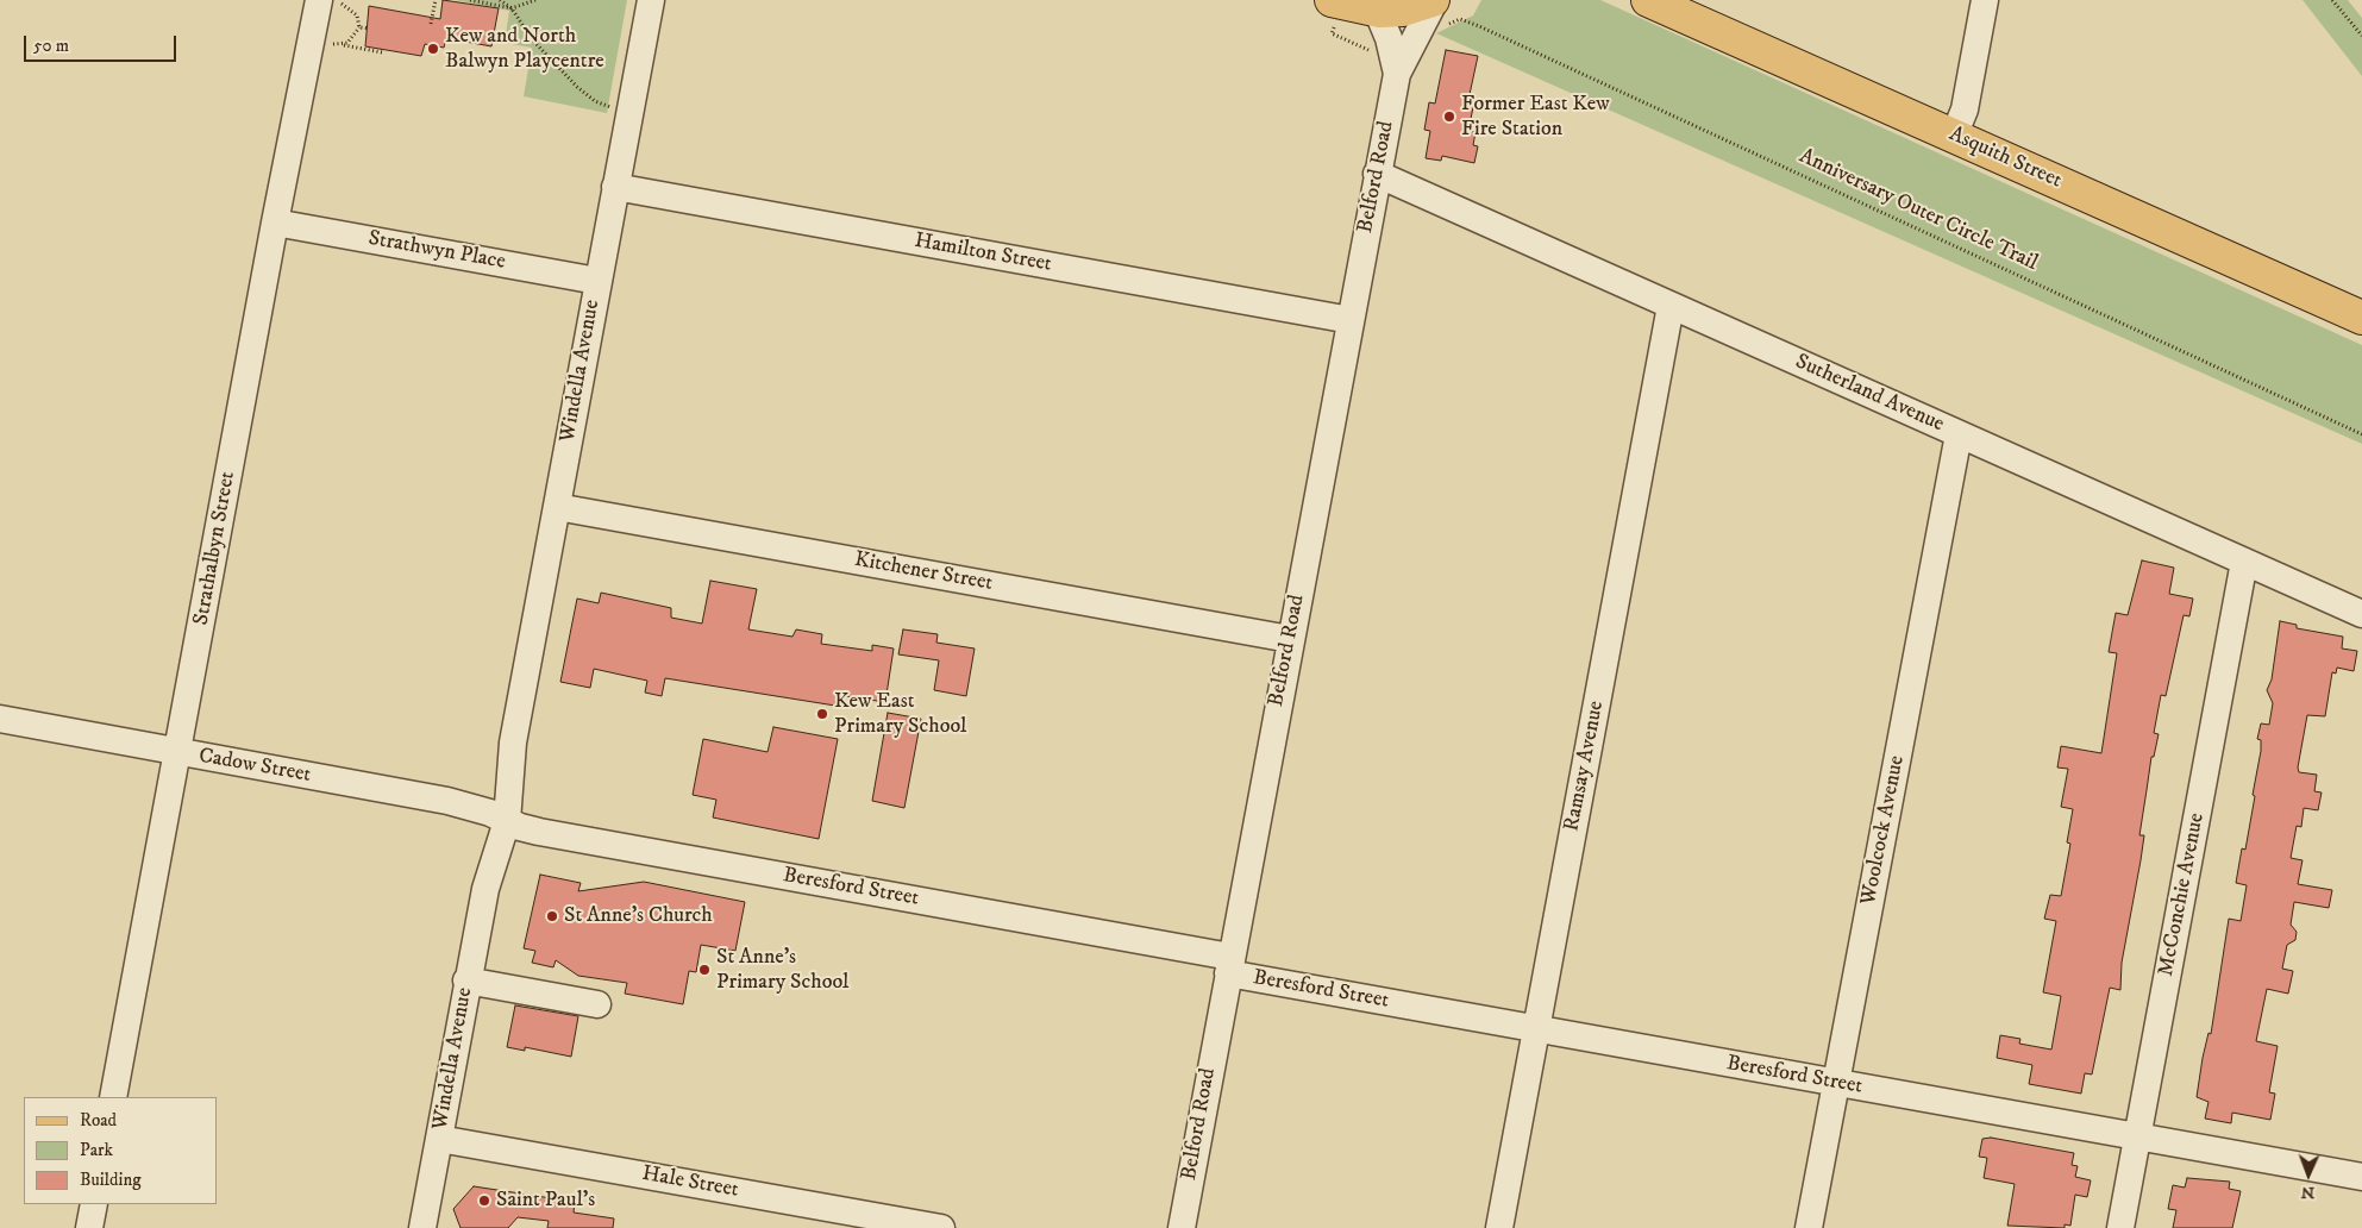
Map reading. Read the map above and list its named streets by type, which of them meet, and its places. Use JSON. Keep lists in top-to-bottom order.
{
  "streets": {
    "main road": ["Asquith Street"],
    "street": [
      "Belford Road",
      "Strathwyn Place",
      "Hamilton Street",
      "Windella Avenue",
      "Sutherland Avenue",
      "Strathalbyn Street",
      "Kitchener Street",
      "Cadow Street",
      "Ramsay Avenue",
      "Woolcock Avenue",
      "Beresford Street",
      "McConchie Avenue",
      "Hale Street"
    ],
    "path": ["Anniversary Outer Circle Trail"]
  },
  "crossings": [
    ["Belford Road", "Hamilton Street"],
    ["Belford Road", "Sutherland Avenue"],
    ["Belford Road", "Kitchener Street"],
    ["Belford Road", "Beresford Street"],
    ["Strathwyn Place", "Windella Avenue"],
    ["Strathwyn Place", "Strathalbyn Street"],
    ["Hamilton Street", "Windella Avenue"],
    ["Windella Avenue", "Kitchener Street"],
    ["Windella Avenue", "Cadow Street"],
    ["Windella Avenue", "Beresford Street"],
    ["Windella Avenue", "Hale Street"],
    ["Sutherland Avenue", "Ramsay Avenue"],
    ["Sutherland Avenue", "Woolcock Avenue"],
    ["Sutherland Avenue", "McConchie Avenue"],
    ["Strathalbyn Street", "Cadow Street"],
    ["Cadow Street", "Beresford Street"],
    ["Ramsay Avenue", "Beresford Street"],
    ["Woolcock Avenue", "Beresford Street"],
    ["Beresford Street", "McConchie Avenue"]
  ],
  "places": [
    "Kew and North Balwyn Playcentre",
    "Former East Kew Fire Station",
    "Kew East Primary School",
    "St Anne's Church",
    "St Anne's Primary School",
    "Saint Paul's"
  ],
  "legend": ["Road", "Park", "Building"],
  "scale_bar": "50 m",
  "north": "bottom"
}
